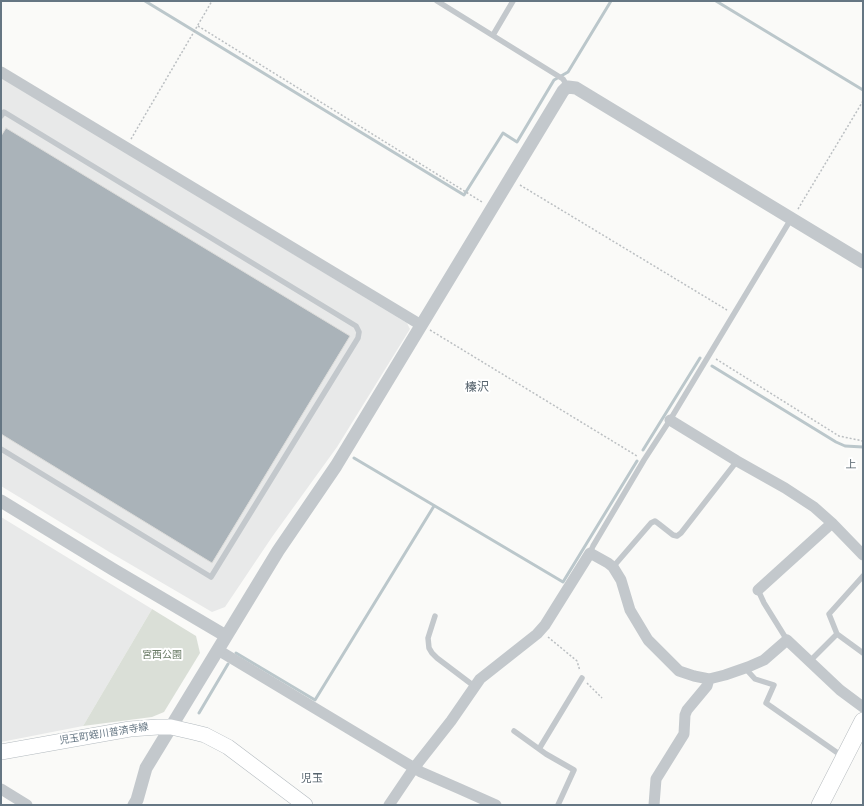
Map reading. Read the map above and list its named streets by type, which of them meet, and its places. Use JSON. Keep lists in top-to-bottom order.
{
  "streets": {
    "main road": ["児玉町蛭川普済寺線"]
  },
  "districts": ["榛沢", "上", "児玉"],
  "parks": ["宮西公園"]
}
